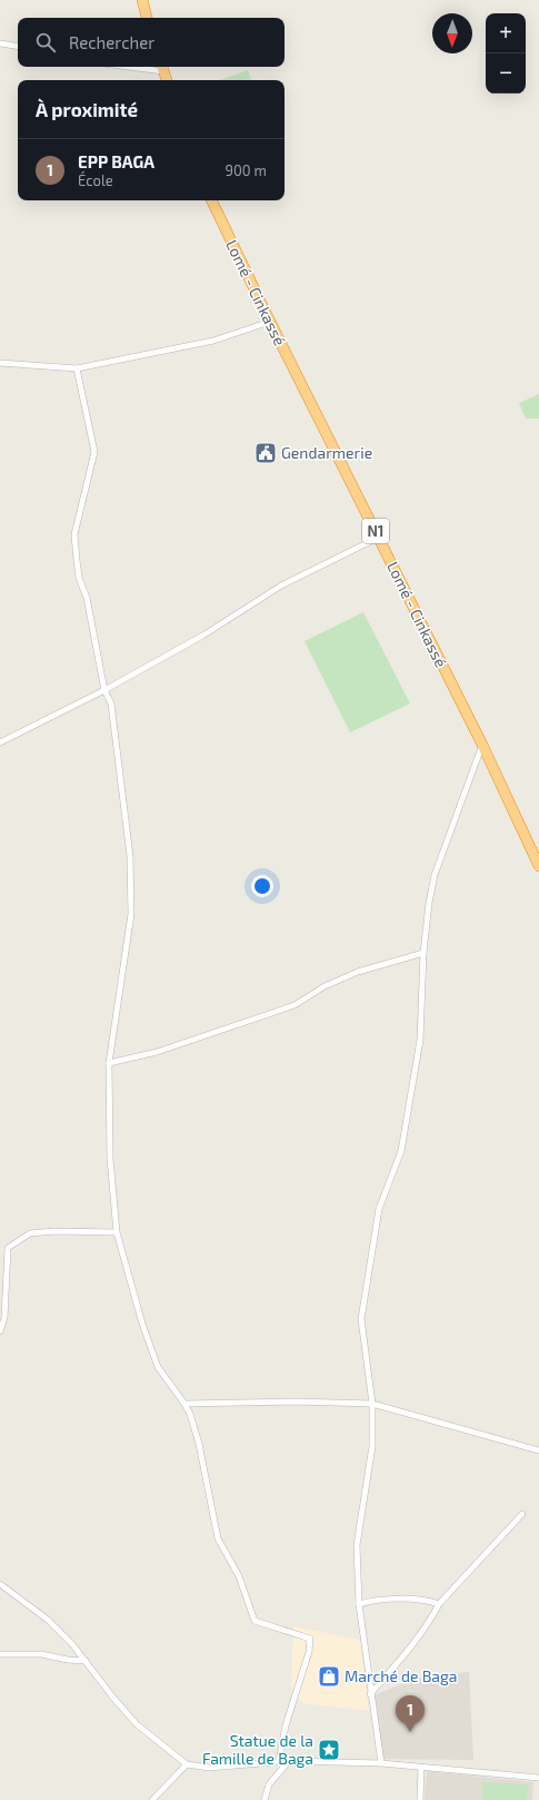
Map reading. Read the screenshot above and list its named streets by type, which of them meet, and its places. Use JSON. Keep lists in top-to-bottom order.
{
  "streets": {
    "highway": ["Lomé - Cinkassé", "N1"]
  },
  "places": {
    "public building": ["Gendarmerie"],
    "shop": ["Marché de Baga"],
    "place": ["Statue de la Famille de Baga"]
  },
  "north": "bottom",
  "page": {
    "map_buttons": ["+", "−"],
    "search": "Rechercher",
    "heading": "À proximité",
    "list": [
      {
        "mark": "1",
        "name": "EPP BAGA",
        "note": "École",
        "value": "900 m"
      }
    ],
    "pins": "1"
  }
}
